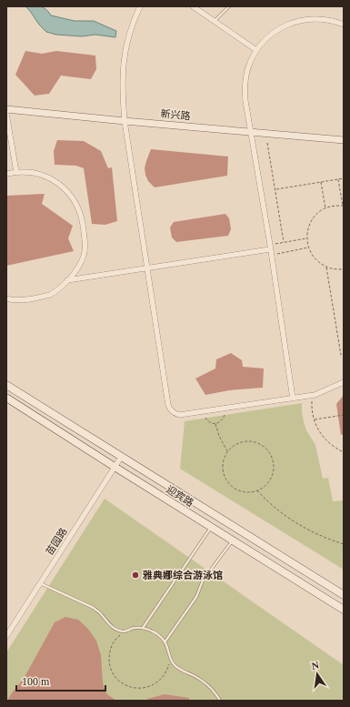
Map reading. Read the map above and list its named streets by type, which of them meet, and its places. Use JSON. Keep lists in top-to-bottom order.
{
  "streets": {
    "main road": ["迎宾路"],
    "street": ["新兴路", "苗园路"]
  },
  "crossings": [
    ["迎宾路", "苗园路"]
  ],
  "places": ["雅典娜综合游泳馆"],
  "scale_bar": "100 m",
  "north": "top"
}
